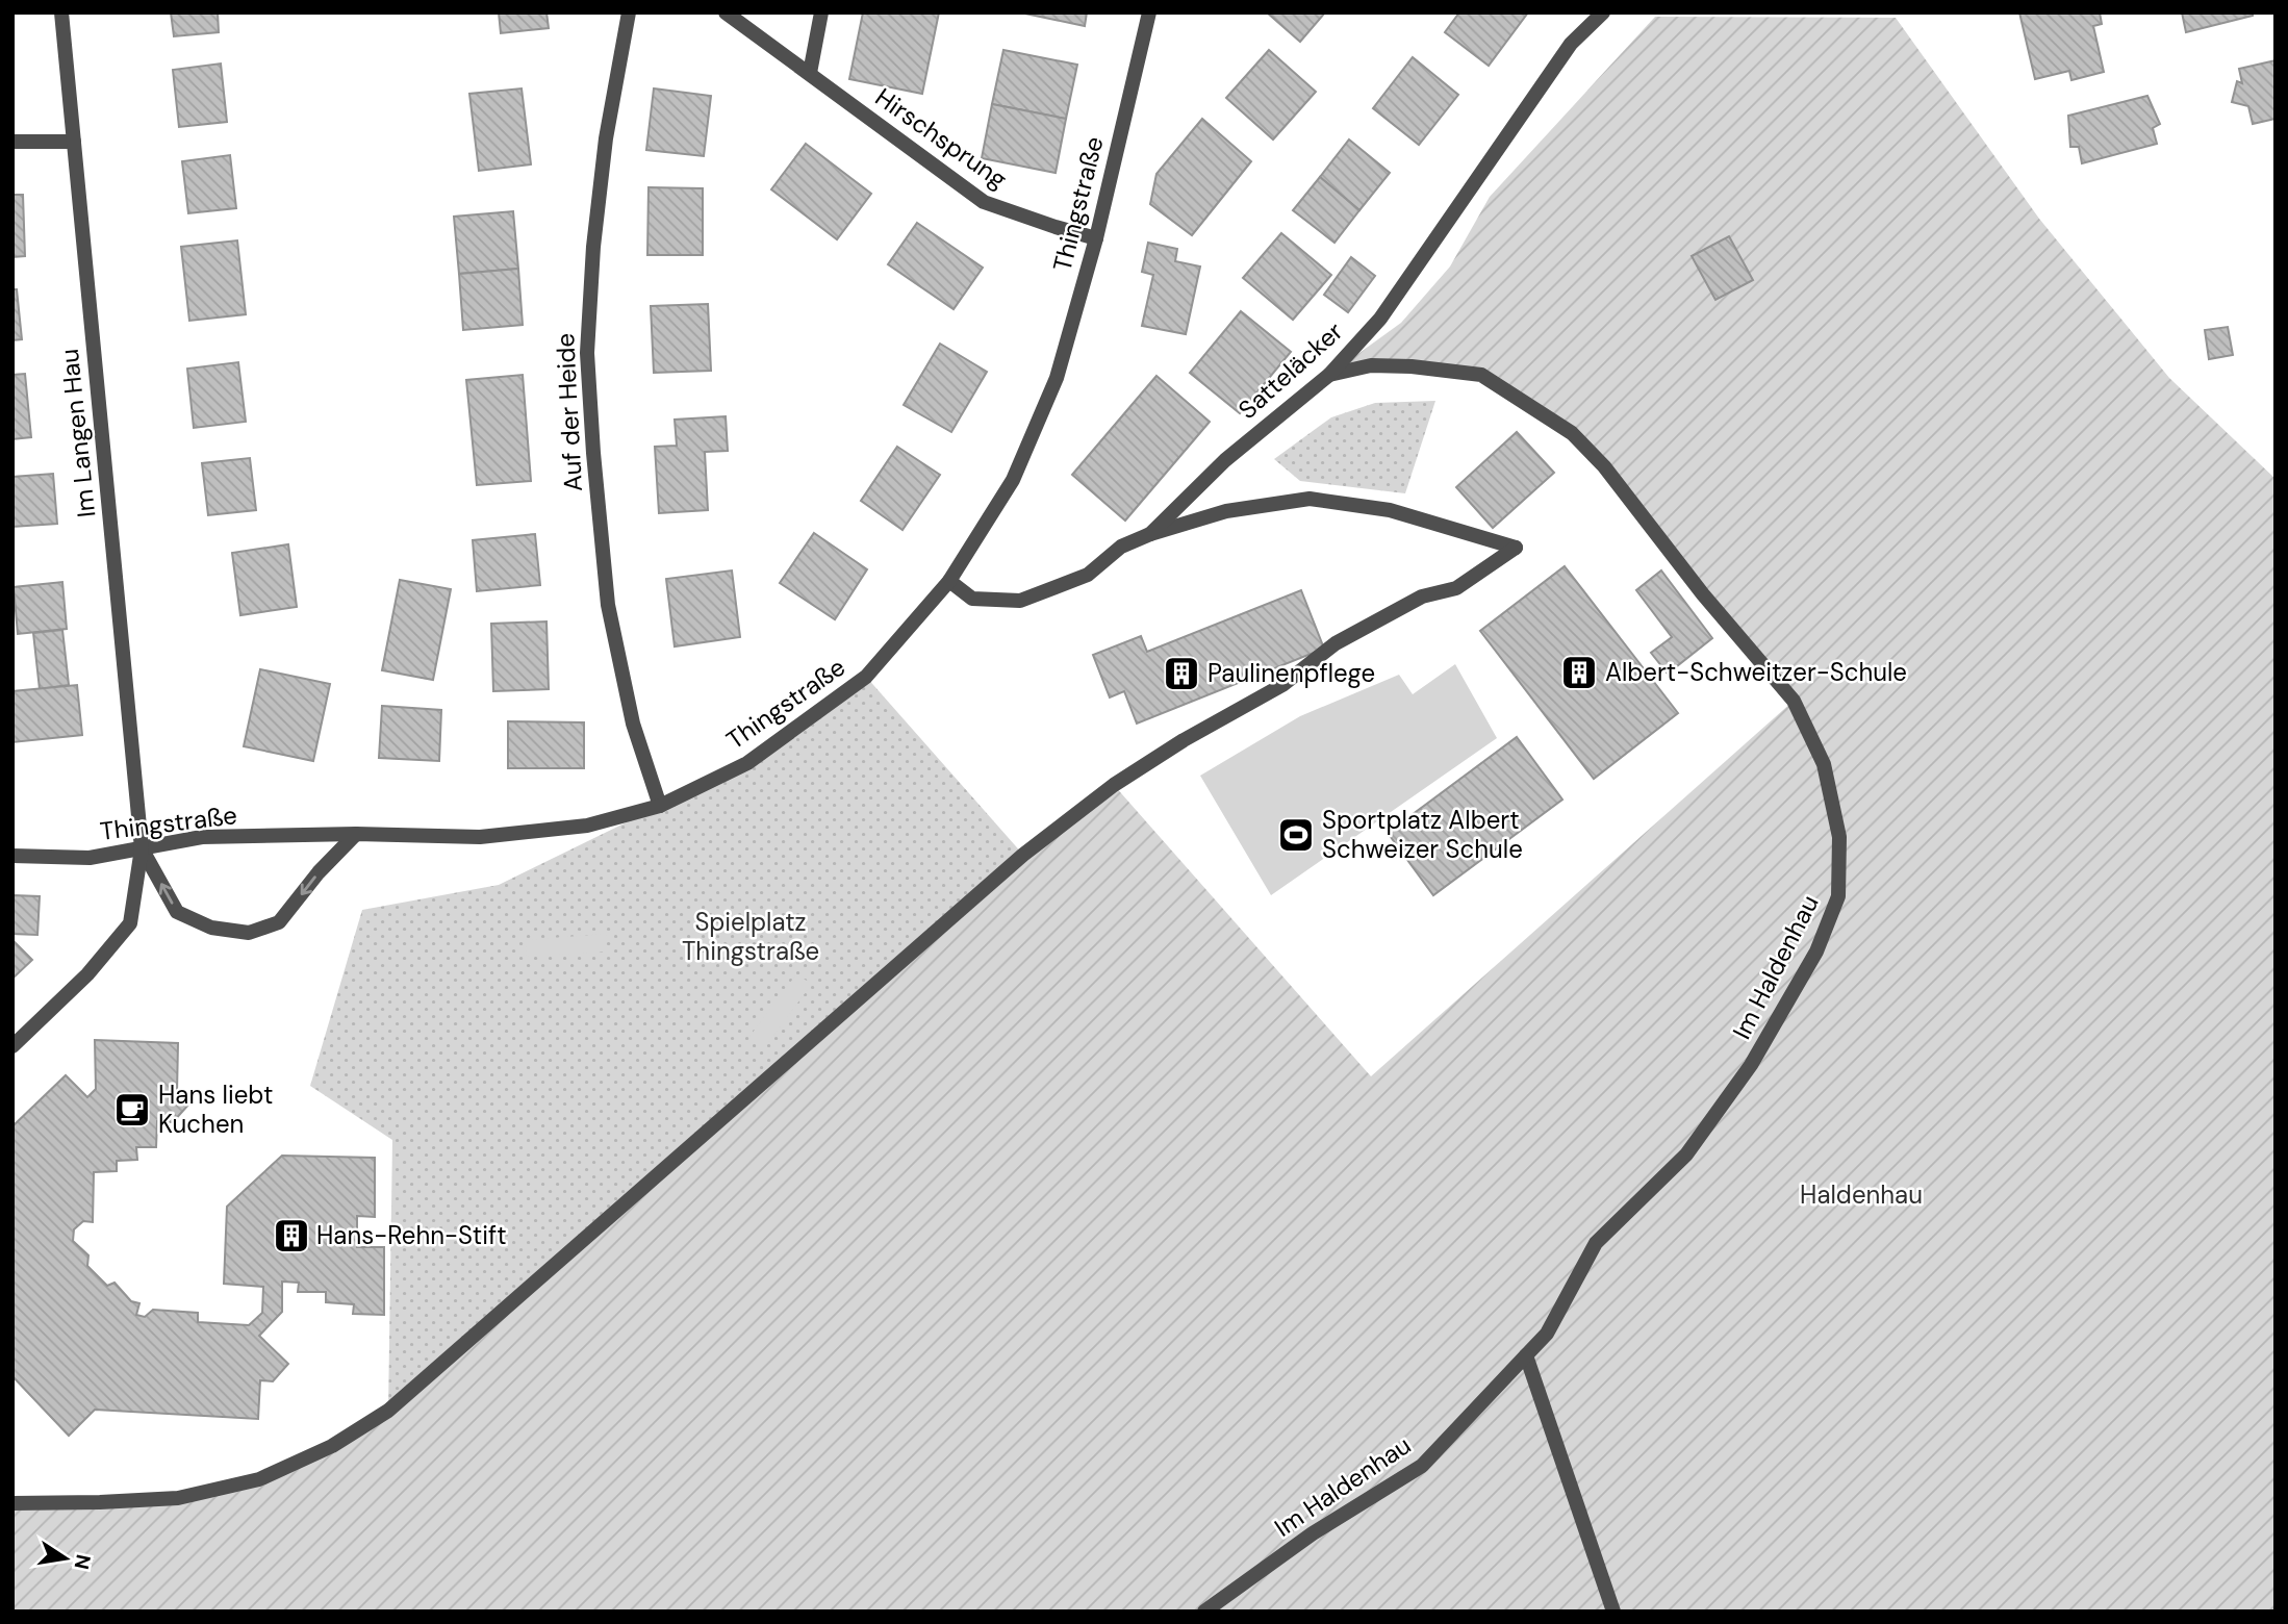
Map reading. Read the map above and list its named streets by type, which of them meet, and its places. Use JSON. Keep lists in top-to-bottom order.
{
  "streets": {
    "street": [
      "Hirschsprung",
      "Thingstraße",
      "Satteläcker",
      "Auf der Heide",
      "Im Langen Hau",
      "Im Haldenhau"
    ]
  },
  "crossings": [
    ["Hirschsprung", "Thingstraße"],
    ["Thingstraße", "Satteläcker"],
    ["Thingstraße", "Auf der Heide"],
    ["Thingstraße", "Im Langen Hau"],
    ["Satteläcker", "Im Haldenhau"]
  ],
  "parks": ["Spielplatz Thingstraße", "Haldenhau"],
  "places": {
    "building": ["Albert-Schweitzer-Schule", "Paulinenpflege", "Hans-Rehn-Stift"],
    "sports": ["Sportplatz Albert Schweizer Schule"],
    "cafe": ["Hans liebt Kuchen"]
  },
  "north": "right"
}
